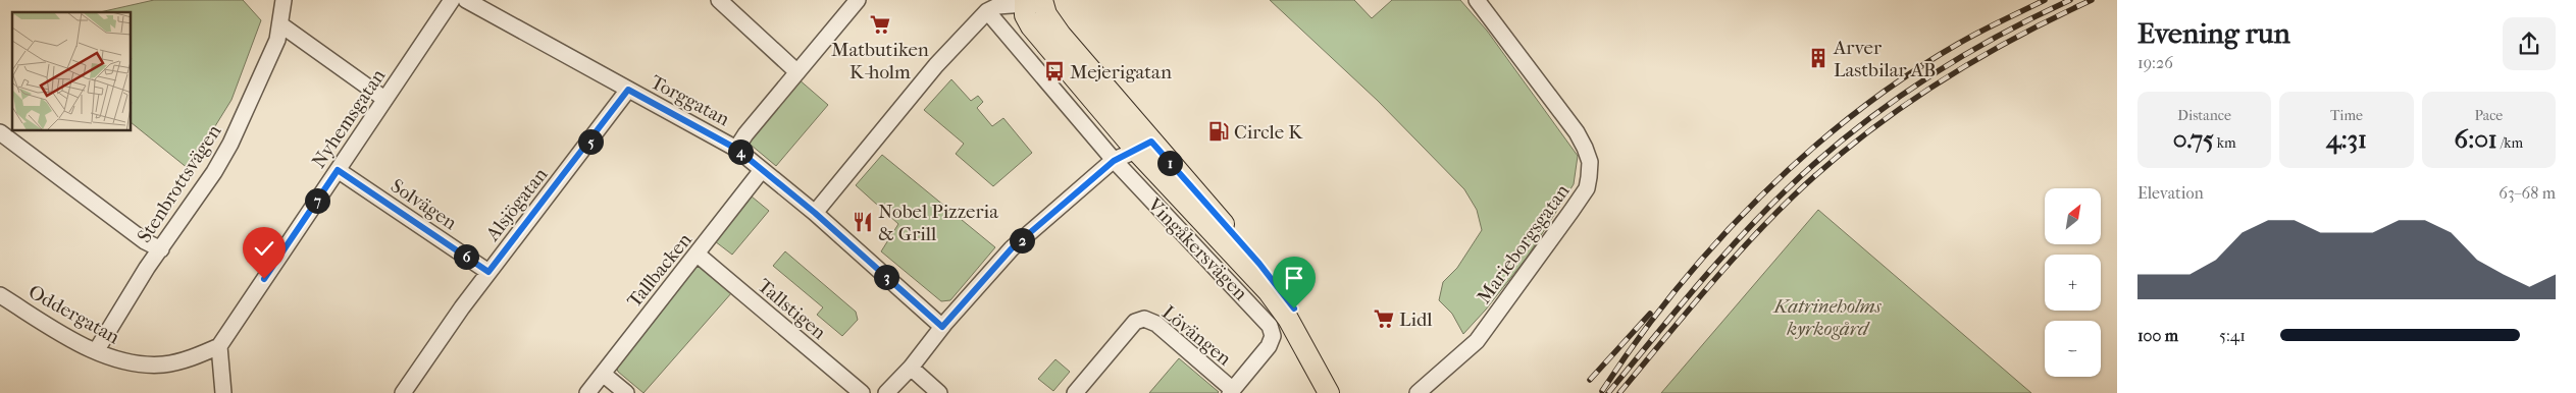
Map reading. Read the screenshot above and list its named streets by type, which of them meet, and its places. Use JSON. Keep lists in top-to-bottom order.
{
  "streets": {
    "main road": ["Vingåkersvägen"],
    "street": [
      "Torggatan",
      "Nyhemsgatan",
      "Stenbrottsvägen",
      "Solvägen",
      "Alsjögatan",
      "Marieborgsgatan",
      "Tallbacken",
      "Tallstigen",
      "Oddergatan",
      "Lövängen"
    ]
  },
  "crossings": [
    ["Torggatan", "Alsjögatan"],
    ["Torggatan", "Tallbacken"],
    ["Nyhemsgatan", "Solvägen"],
    ["Nyhemsgatan", "Oddergatan"],
    ["Stenbrottsvägen", "Oddergatan"],
    ["Solvägen", "Alsjögatan"],
    ["Vingåkersvägen", "Lövängen"],
    ["Tallbacken", "Tallstigen"]
  ],
  "parks": ["Katrineholms kyrkogård"],
  "places": {
    "supermarket": ["Matbutiken K-holm", "Lidl"],
    "building": ["Arver Lastbilar AB"],
    "bus stop": ["Mejerigatan"],
    "fuel station": ["Circle K"],
    "restaurant": ["Nobel Pizzeria & Grill"]
  },
  "north": "top right",
  "page": {
    "heading": ["Evening run", "19:26"],
    "stats": [
      ["Distance", "0.75 km"],
      ["Time", "4:31"],
      ["Pace", "6:01 /km"]
    ],
    "pins": [
      "5",
      "4",
      "1",
      "7",
      "2",
      "6",
      "3"
    ],
    "chart": ["Elevation", "63–68 m"],
    "map_buttons": ["+", "−"],
    "list": [
      {
        "name": "100 m",
        "note": "5:41"
      }
    ]
  }
}
